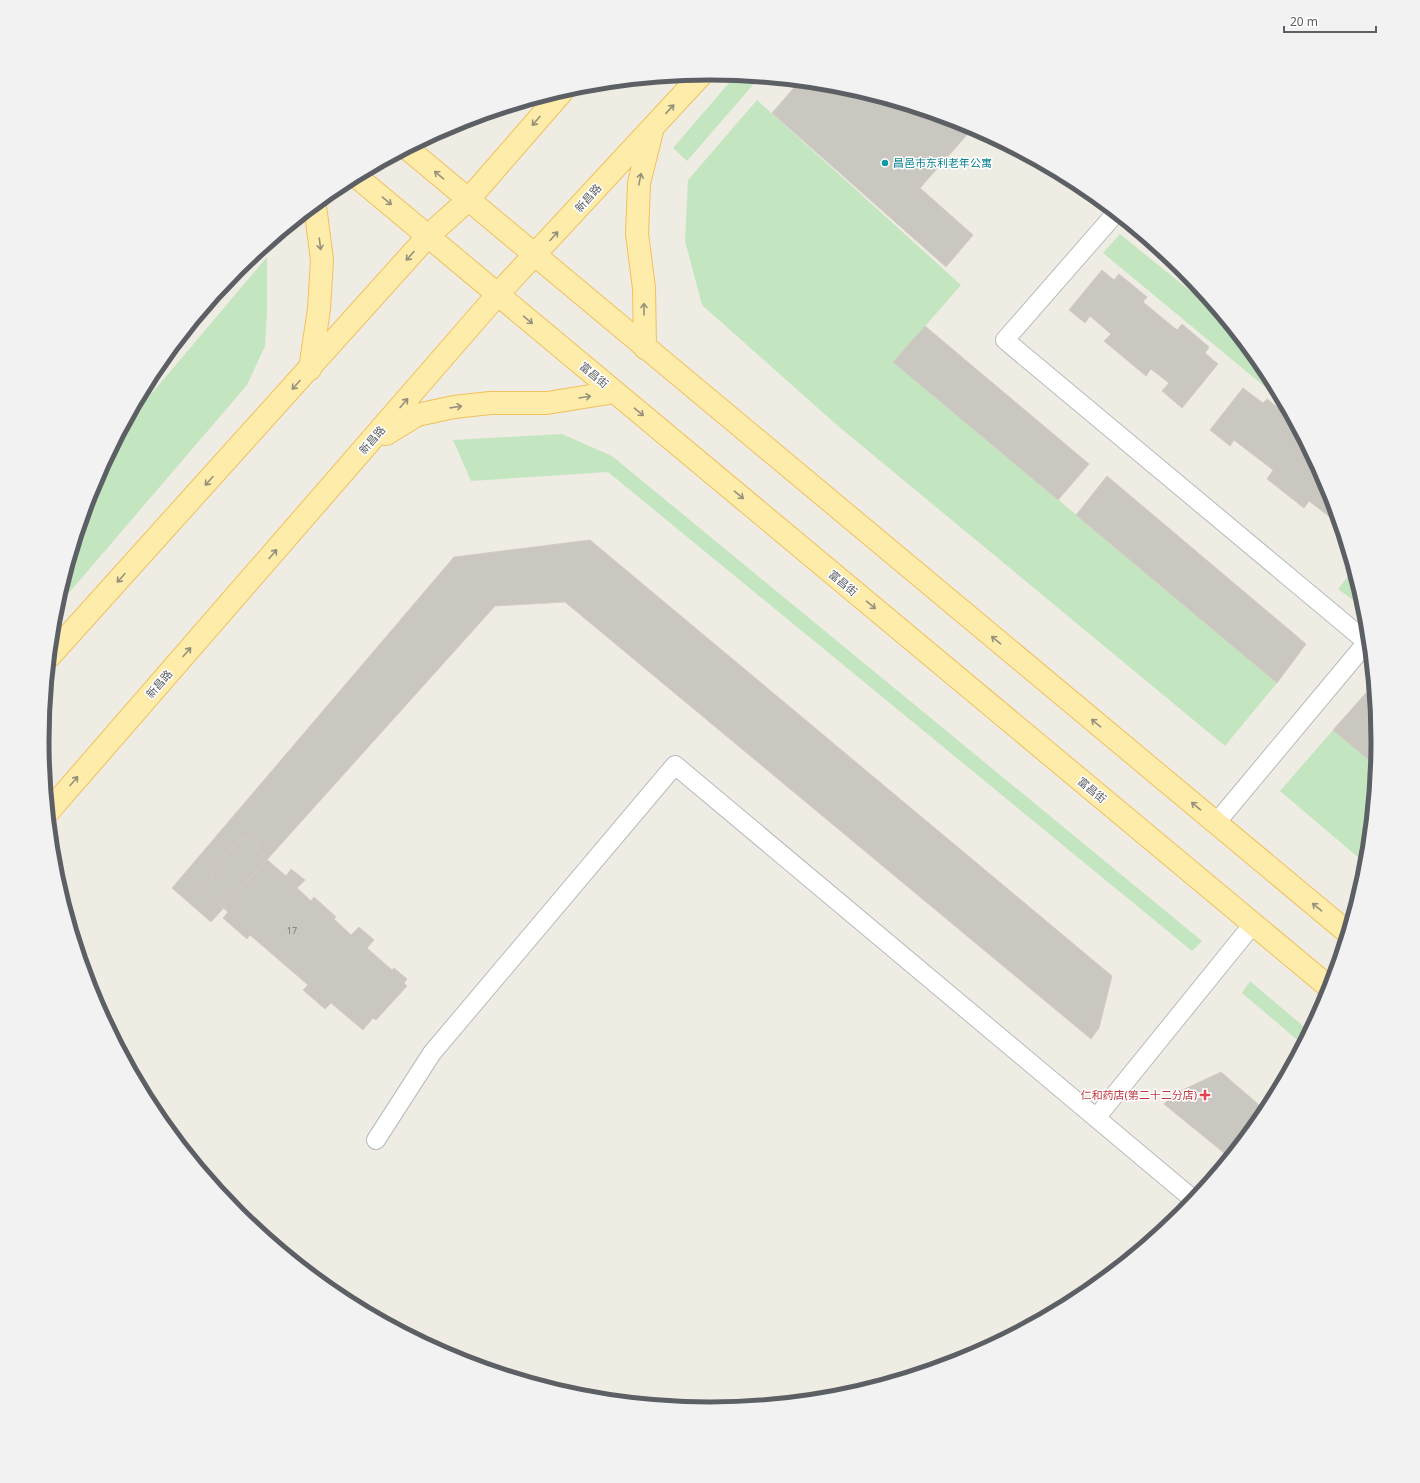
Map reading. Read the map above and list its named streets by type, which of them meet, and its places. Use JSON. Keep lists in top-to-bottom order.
{
  "streets": {
    "main road": ["新昌路", "富昌街"]
  },
  "crossings": [
    ["新昌路", "富昌街"]
  ],
  "places": {
    "other": ["昌邑市东利老年公寓"],
    "health": ["仁和药店(第二十二分店)"]
  },
  "house_numbers": ["17"],
  "scale_bar": "20 m"
}
